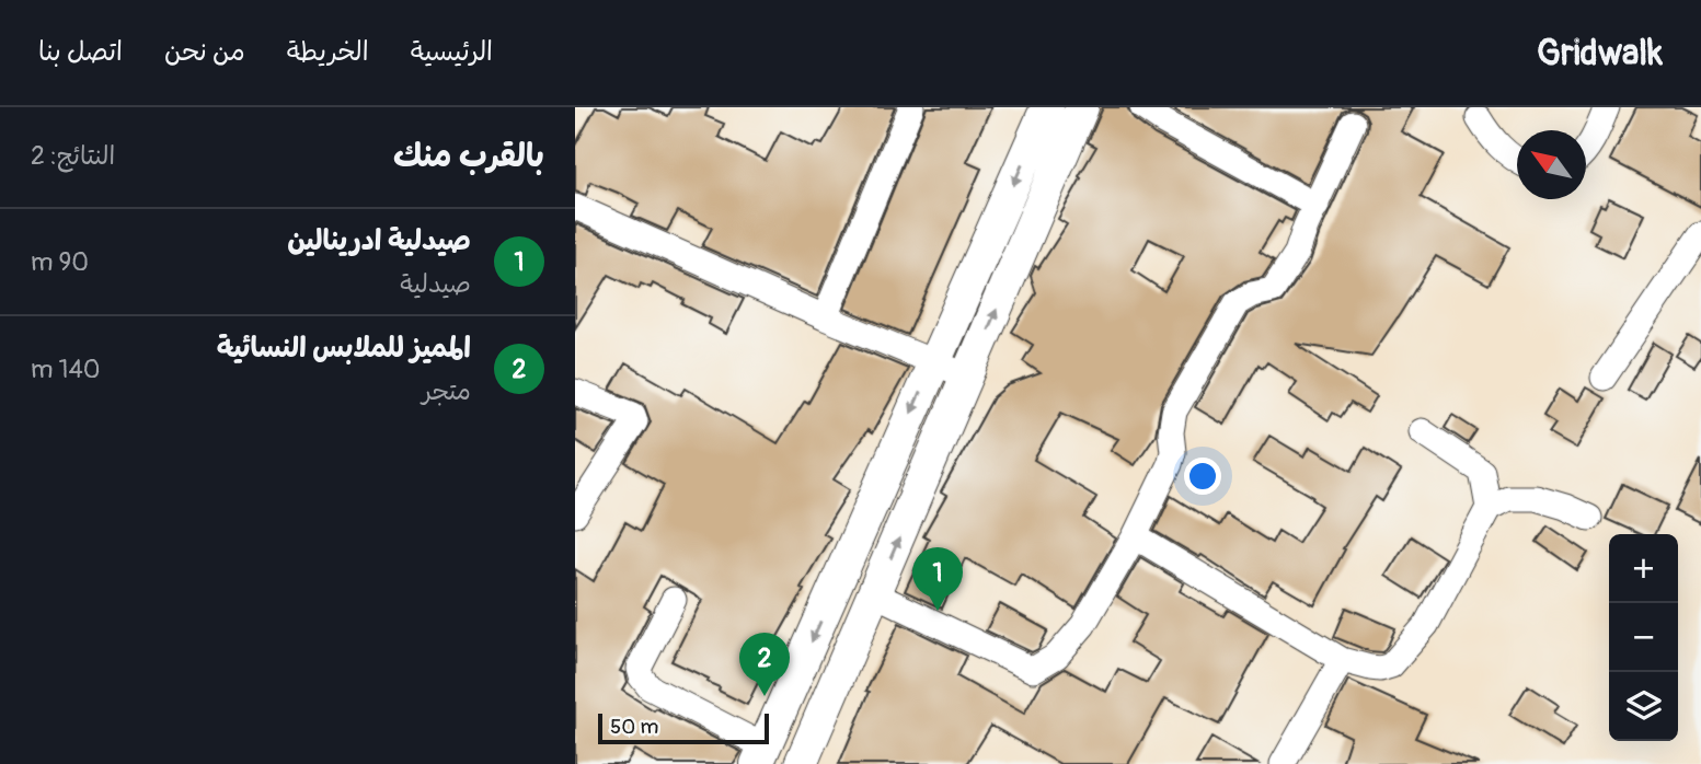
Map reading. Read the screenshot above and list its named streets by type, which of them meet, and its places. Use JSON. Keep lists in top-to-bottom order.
{
  "scale_bar": "50 m",
  "north": "top left",
  "page": {
    "header": "Gridwalk",
    "nav": [
      "الرئيسية",
      "الخريطة",
      "من نحن",
      "اتصل بنا"
    ],
    "heading": ["بالقرب منك", "النتائج: 2"],
    "list": [
      {
        "mark": "1",
        "name": "صيدلية ادرينالين",
        "note": "صيدلية",
        "value": "90 m"
      },
      {
        "mark": "2",
        "name": "المميز للملابس النسائية",
        "note": "متجر",
        "value": "140 m"
      }
    ],
    "map_buttons": ["+", "−"],
    "pins": ["1", "2"],
    "scale": "50 m"
  }
}
